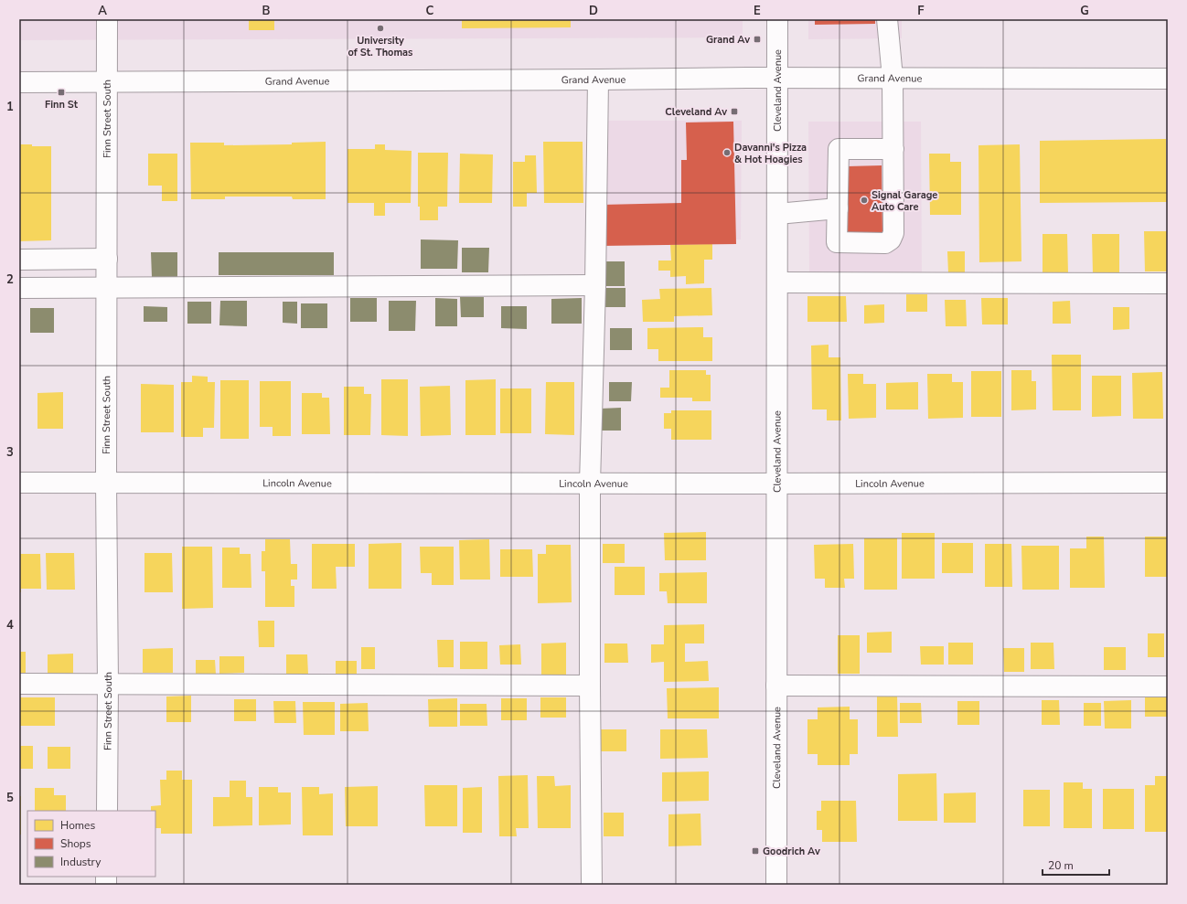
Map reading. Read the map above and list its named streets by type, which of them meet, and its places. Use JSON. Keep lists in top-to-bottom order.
{
  "streets": {
    "street": [
      "Grand Avenue",
      "Cleveland Avenue",
      "Finn Street South",
      "Lincoln Avenue"
    ]
  },
  "crossings": [
    ["Grand Avenue", "Cleveland Avenue"],
    ["Grand Avenue", "Finn Street South"],
    ["Cleveland Avenue", "Lincoln Avenue"],
    ["Finn Street South", "Lincoln Avenue"]
  ],
  "places": {
    "other": ["University of St. Thomas", "Davanni's Pizza & Hot Hoagies", "Signal Garage Auto Care"],
    "transit": [
      "Grand Av",
      "Finn St",
      "Cleveland Av",
      "Goodrich Av"
    ]
  },
  "legend": ["Homes", "Shops", "Industry"],
  "scale_bar": "20 m",
  "grid": {
    "columns": [
      "A",
      "B",
      "C",
      "D",
      "E",
      "F",
      "G"
    ],
    "rows": [
      "1",
      "2",
      "3",
      "4",
      "5"
    ]
  }
}
